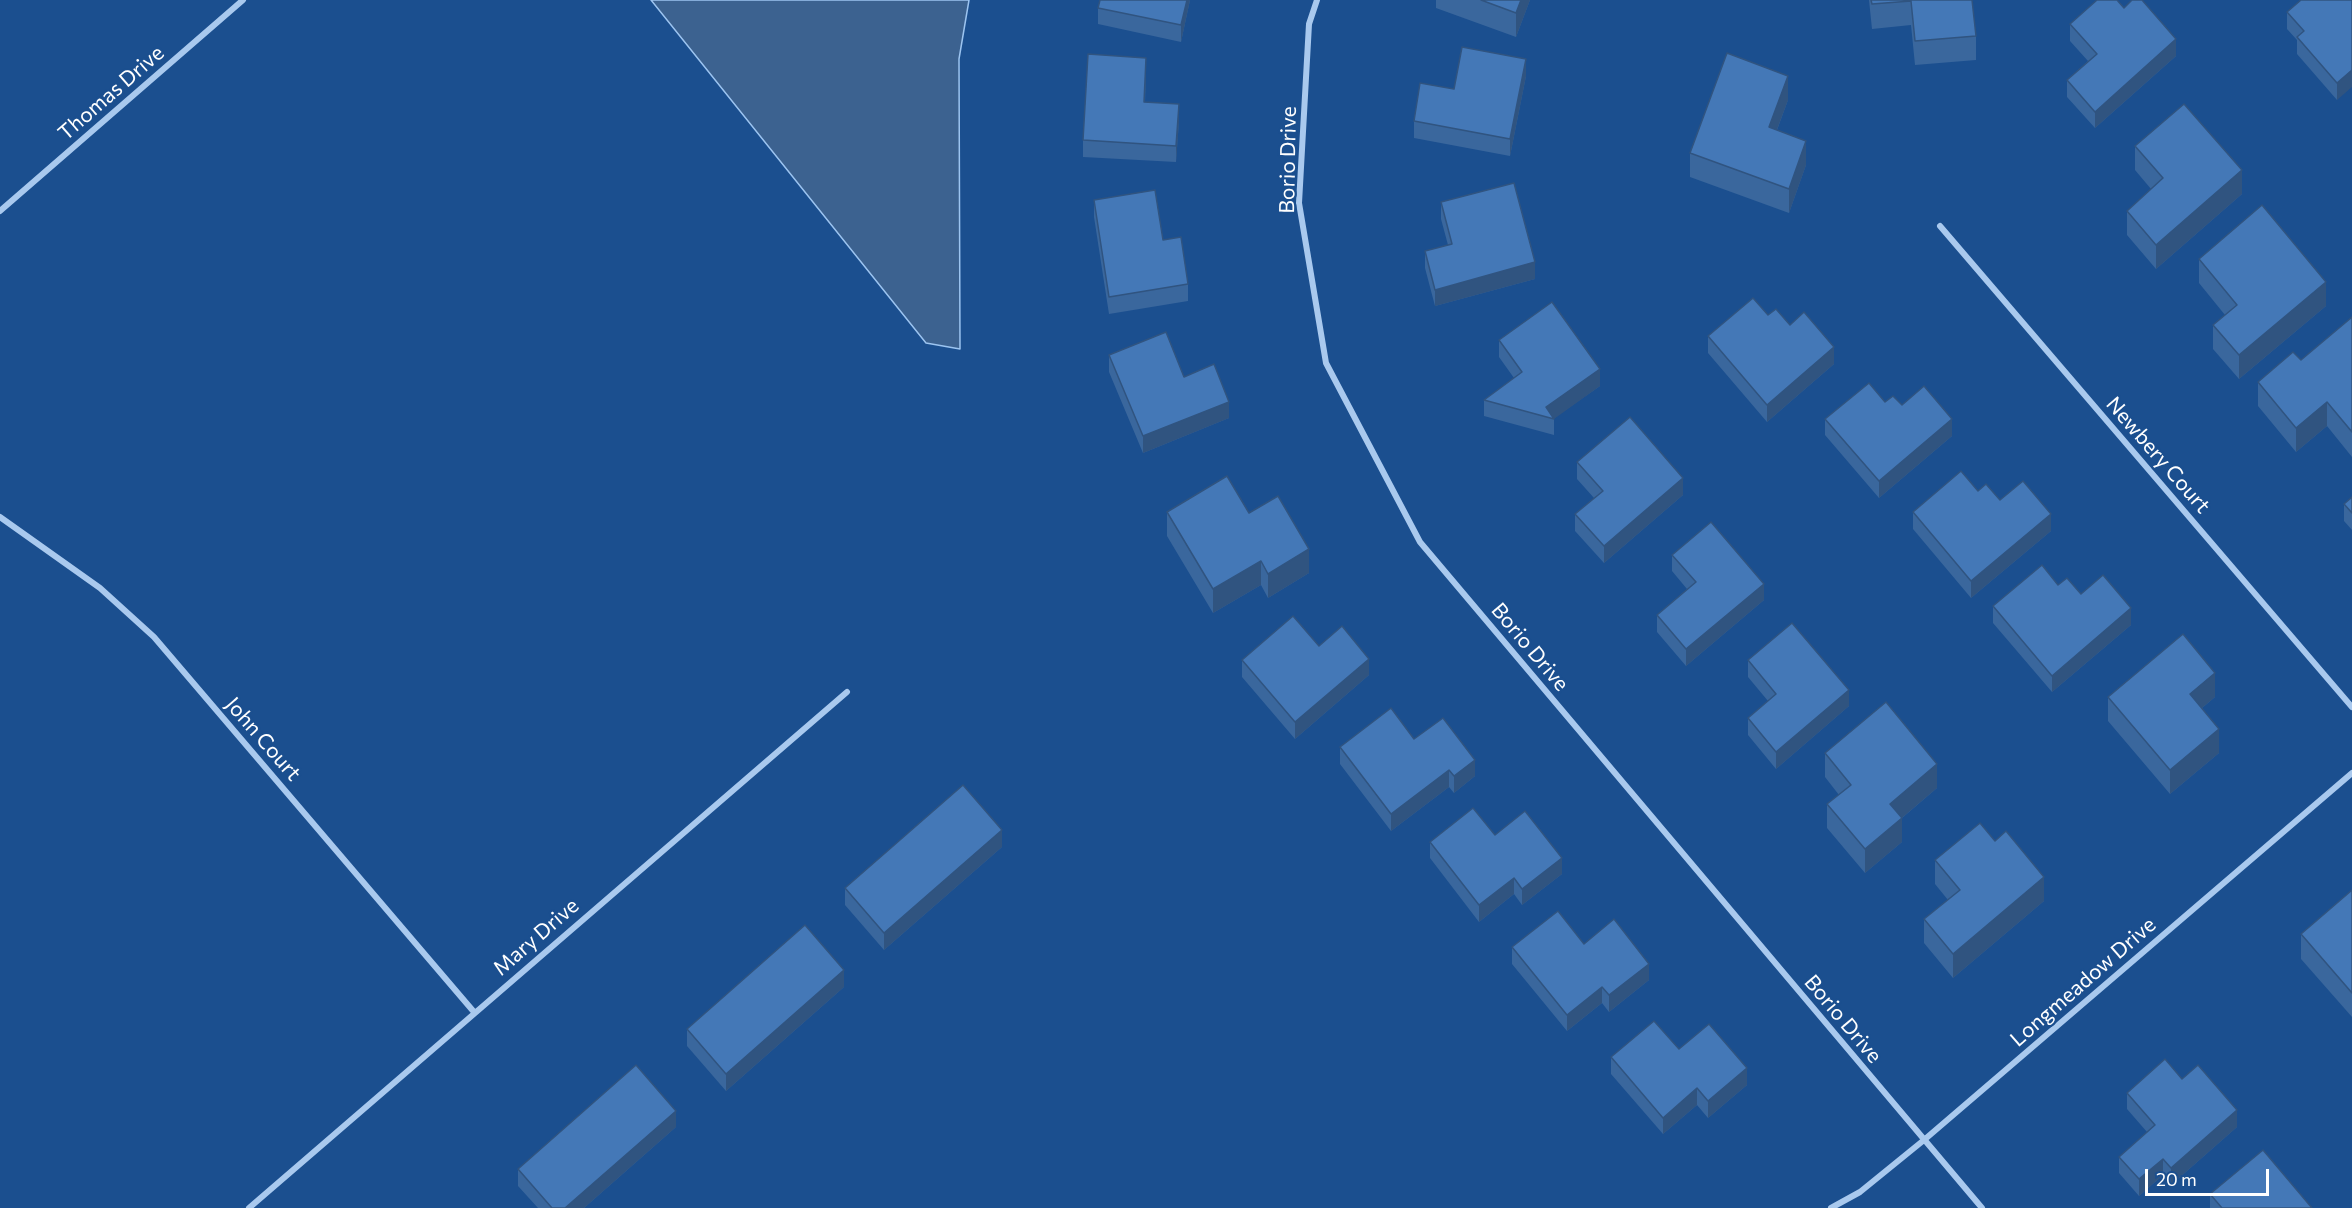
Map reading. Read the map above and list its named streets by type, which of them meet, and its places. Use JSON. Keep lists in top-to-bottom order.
{
  "streets": {
    "street": [
      "Thomas Drive",
      "Borio Drive",
      "Newbery Court",
      "John Court",
      "Mary Drive",
      "Longmeadow Drive"
    ]
  },
  "crossings": [
    ["Borio Drive", "Longmeadow Drive"],
    ["John Court", "Mary Drive"]
  ],
  "scale_bar": "20 m"
}
